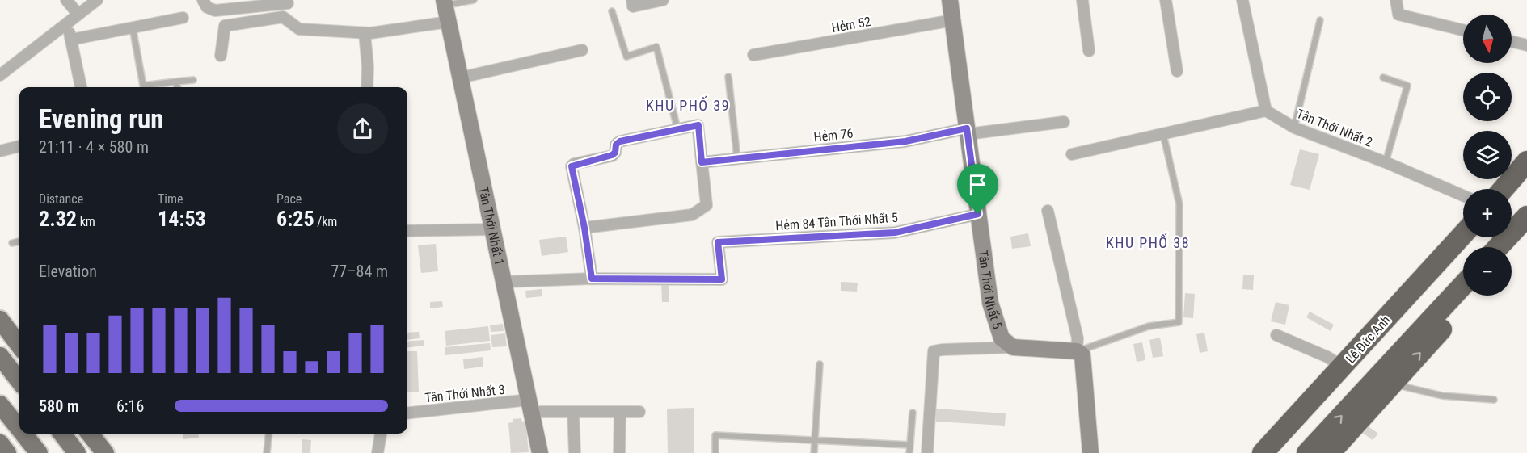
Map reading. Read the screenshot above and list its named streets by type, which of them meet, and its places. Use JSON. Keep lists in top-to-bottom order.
{
  "streets": {
    "highway": ["Lê Đức Anh"],
    "street": [
      "Hẻm 52",
      "Tân Thới Nhất 2",
      "Hẻm 76",
      "Hẻm 84 Tân Thới Nhất 5",
      "Tân Thới Nhất 1",
      "Tân Thới Nhất 5",
      "Tân Thới Nhất 3"
    ]
  },
  "crossings": [
    ["Hẻm 52", "Tân Thới Nhất 5"],
    ["Hẻm 76", "Tân Thới Nhất 5"],
    ["Hẻm 84 Tân Thới Nhất 5", "Tân Thới Nhất 1"],
    ["Hẻm 84 Tân Thới Nhất 5", "Tân Thới Nhất 5"],
    ["Tân Thới Nhất 1", "Tân Thới Nhất 3"]
  ],
  "districts": ["KHU PHỐ 39", "KHU PHỐ 38"],
  "north": "bottom",
  "page": {
    "map_buttons": ["+", "−"],
    "heading": ["Evening run", "21:11 · 4 × 580 m"],
    "stats": [
      ["Distance", "2.32 km"],
      ["Time", "14:53"],
      ["Pace", "6:25 /km"]
    ],
    "chart": ["Elevation", "77–84 m"],
    "list": [
      {
        "name": "580 m",
        "note": "6:16"
      }
    ]
  }
}
